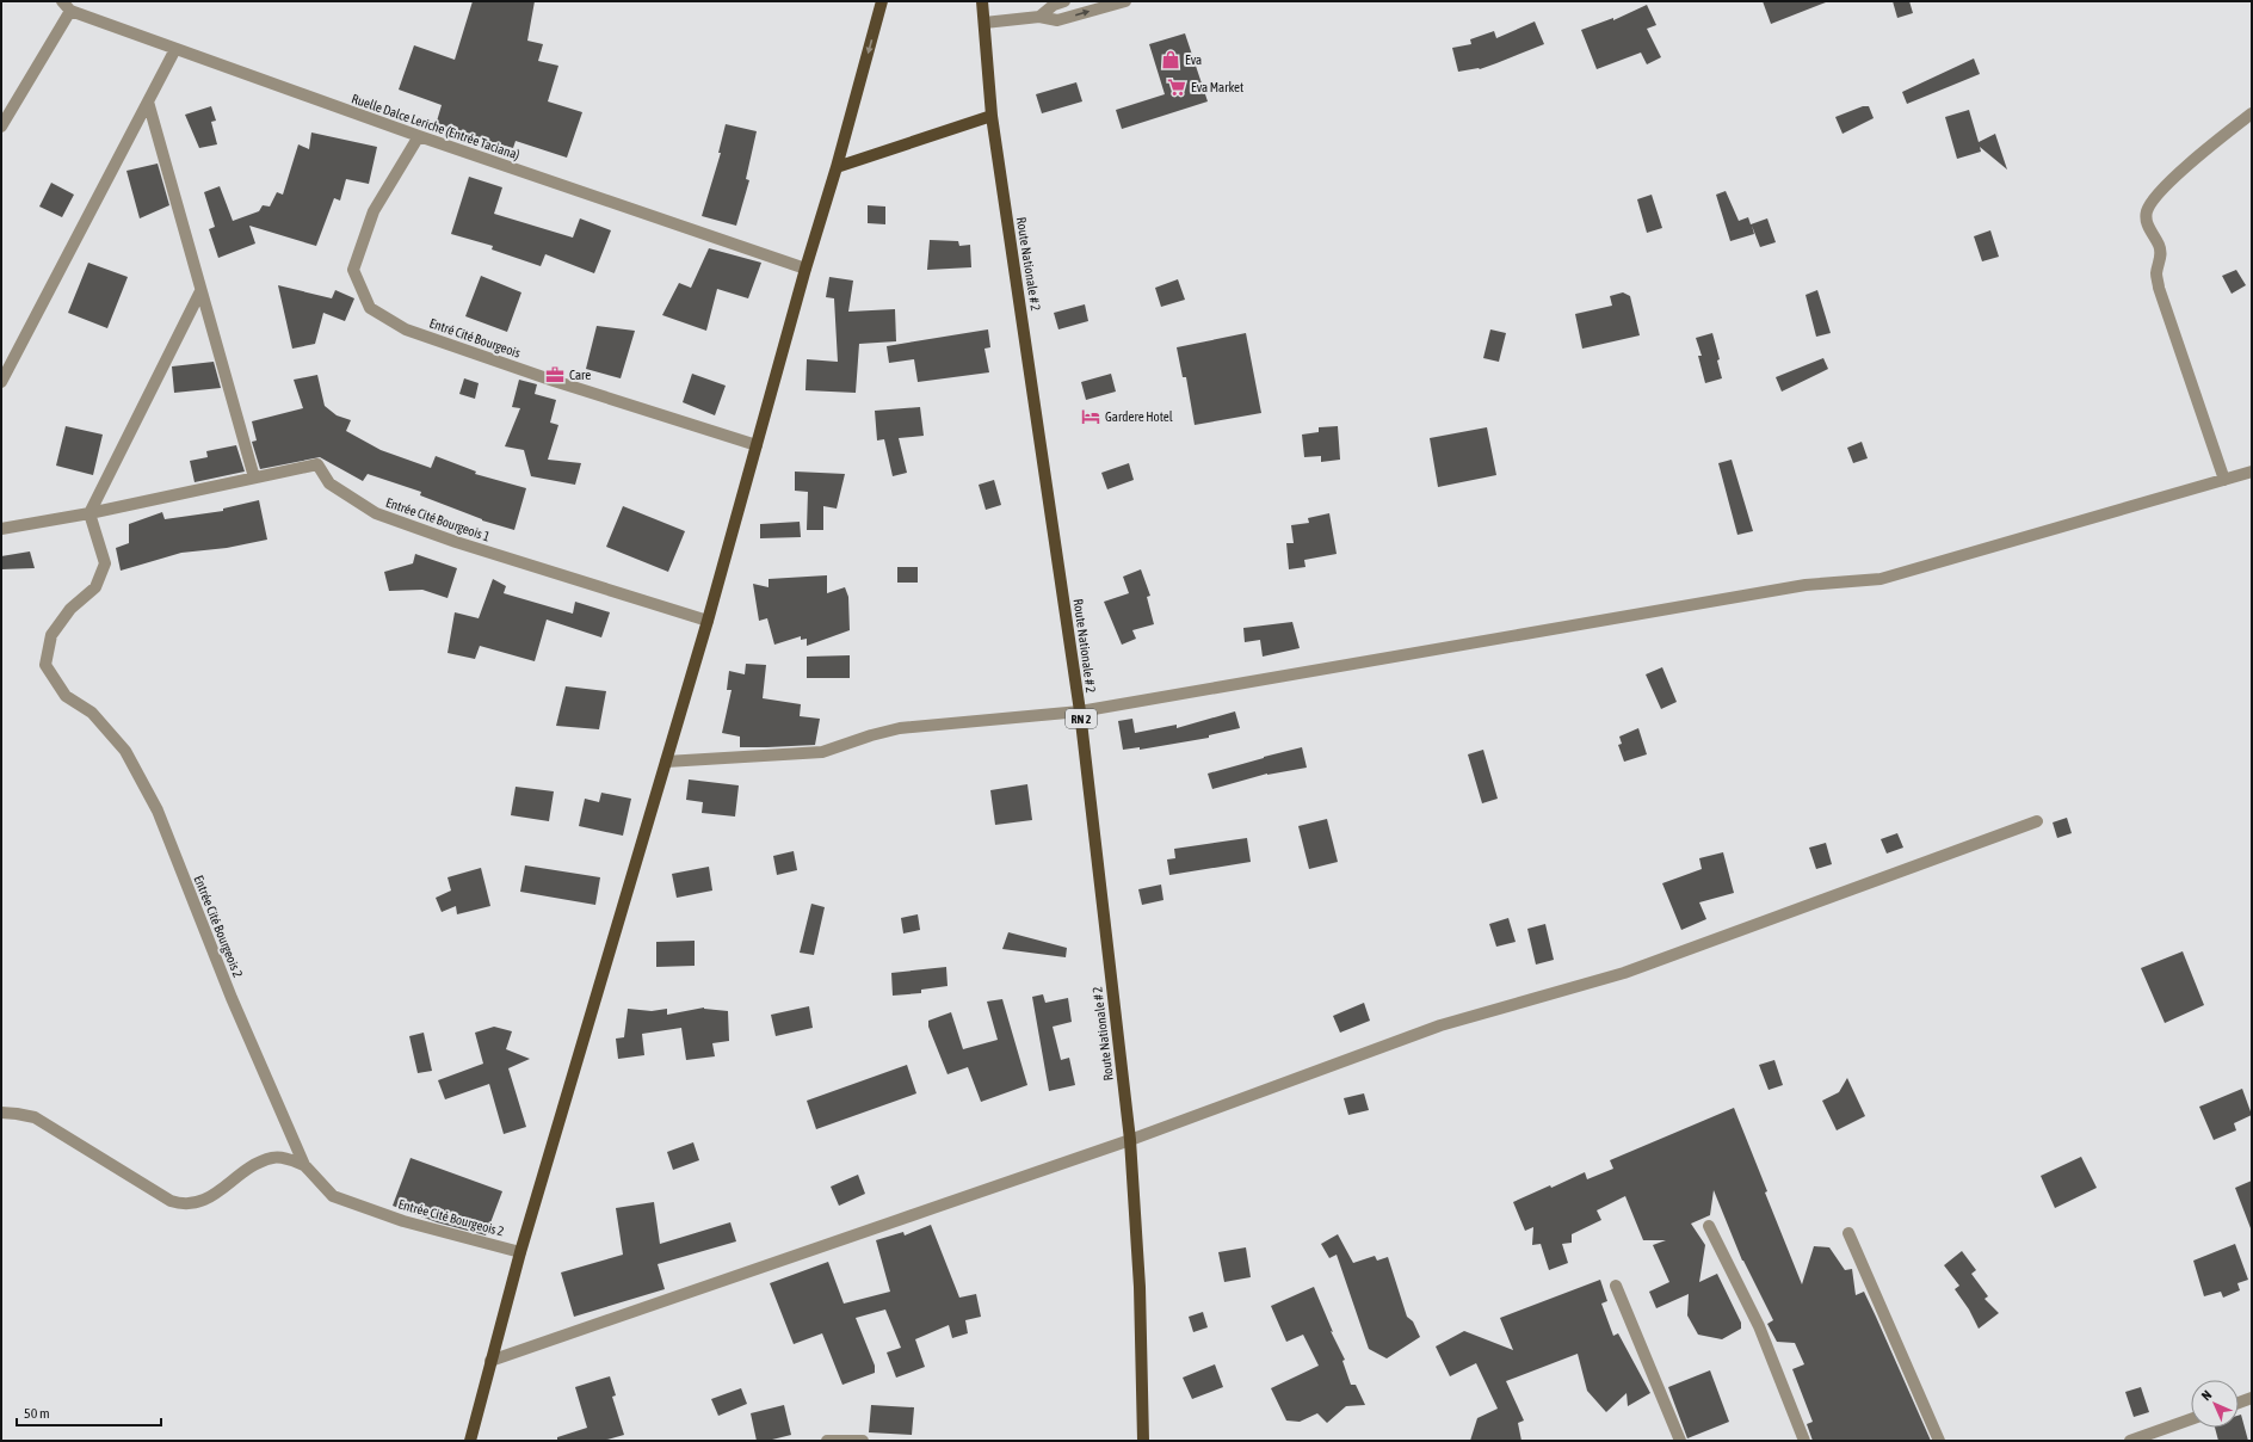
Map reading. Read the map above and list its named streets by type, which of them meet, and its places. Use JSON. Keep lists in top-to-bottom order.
{
  "streets": {
    "main road": ["Route Nationale # 2", "RN 2"],
    "street": [
      "Ruelle Dalce Leriche (Entrée Taciana)",
      "Entré Cité Bourgeois",
      "Entrée Cité Bourgeois 1",
      "Entrée Cité Bourgeois 2"
    ]
  },
  "crossings": [
    ["Ruelle Dalce Leriche (Entrée Taciana)", "Entré Cité Bourgeois"],
    ["Entrée Cité Bourgeois 1", "Entrée Cité Bourgeois 2"]
  ],
  "places": {
    "shop": ["Eva"],
    "supermarket": ["Eva Market"],
    "office": ["Care"],
    "hotel": ["Gardere Hotel"]
  },
  "scale_bar": "50 m",
  "north": "top left"
}
